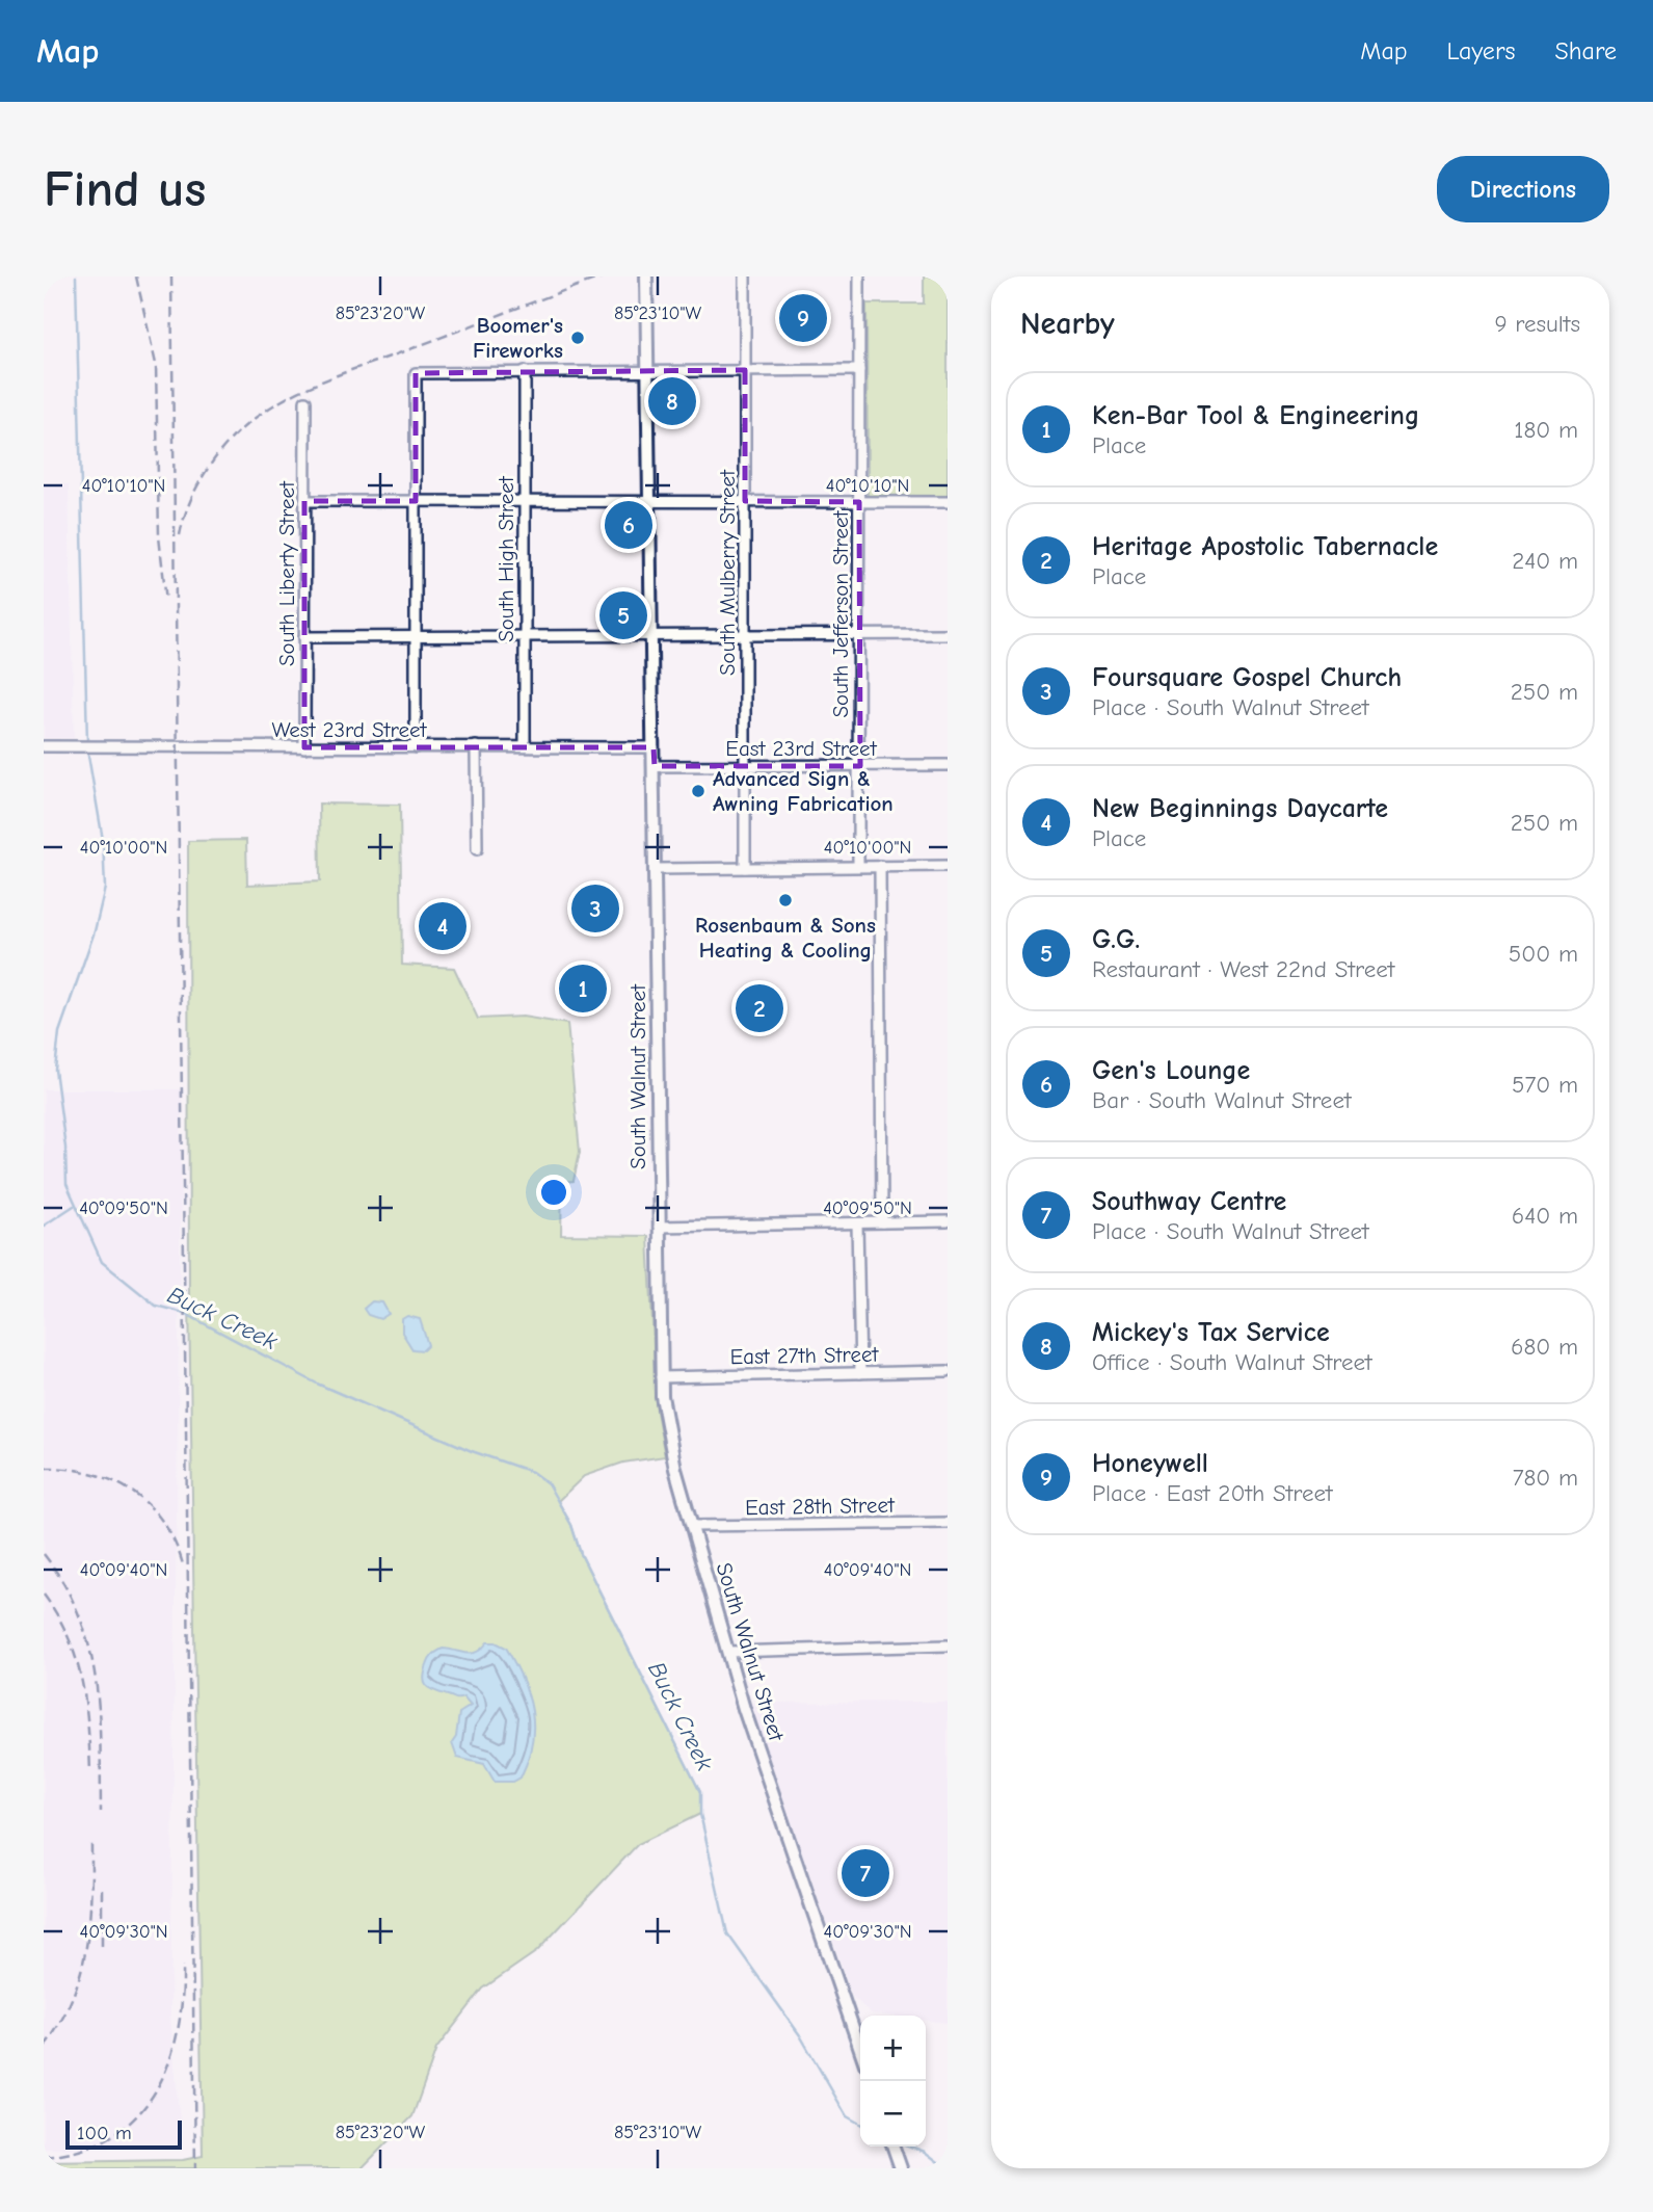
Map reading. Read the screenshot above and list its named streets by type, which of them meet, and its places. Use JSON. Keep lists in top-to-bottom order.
{
  "streets": {
    "main road": ["South Walnut Street"],
    "street": [
      "South High Street",
      "South Mulberry Street",
      "South Liberty Street",
      "South Jefferson Street",
      "West 23rd Street",
      "East 23rd Street",
      "East 27th Street",
      "East 28th Street"
    ]
  },
  "crossings": [
    ["South High Street", "West 23rd Street"],
    ["South Mulberry Street", "East 23rd Street"],
    ["South Liberty Street", "West 23rd Street"],
    ["South Jefferson Street", "East 23rd Street"],
    ["West 23rd Street", "South Walnut Street"],
    ["East 23rd Street", "South Walnut Street"],
    ["South Walnut Street", "East 27th Street"],
    ["South Walnut Street", "East 28th Street"]
  ],
  "water": ["Buck Creek"],
  "places": ["Boomer's Fireworks", "Advanced Sign & Awning Fabrication", "Rosenbaum & Sons Heating & Cooling"],
  "scale_bar": "100 m",
  "page": {
    "header": "Map",
    "nav": ["Map", "Layers", "Share"],
    "buttons": "Directions",
    "title": "Find us",
    "heading": ["Nearby", "9 results"],
    "pins": [
      "9",
      "8",
      "6",
      "5",
      "3",
      "4",
      "1",
      "2",
      "7"
    ],
    "list": [
      {
        "mark": "1",
        "name": "Ken-Bar Tool & Engineering",
        "note": "Place",
        "value": "180 m"
      },
      {
        "mark": "2",
        "name": "Heritage Apostolic Tabernacle",
        "note": "Place",
        "value": "240 m"
      },
      {
        "mark": "3",
        "name": "Foursquare Gospel Church",
        "note": "Place · South Walnut Street",
        "value": "250 m"
      },
      {
        "mark": "4",
        "name": "New Beginnings Daycarte",
        "note": "Place",
        "value": "250 m"
      },
      {
        "mark": "5",
        "name": "G.G.",
        "note": "Restaurant · West 22nd Street",
        "value": "500 m"
      },
      {
        "mark": "6",
        "name": "Gen's Lounge",
        "note": "Bar · South Walnut Street",
        "value": "570 m"
      },
      {
        "mark": "7",
        "name": "Southway Centre",
        "note": "Place · South Walnut Street",
        "value": "640 m"
      },
      {
        "mark": "8",
        "name": "Mickey's Tax Service",
        "note": "Office · South Walnut Street",
        "value": "680 m"
      },
      {
        "mark": "9",
        "name": "Honeywell",
        "note": "Place · East 20th Street",
        "value": "780 m"
      }
    ],
    "map_buttons": ["+", "−"],
    "scale": "100 m"
  },
  "coordinates": [
    "85°23'20\"W",
    "85°23'10\"W",
    "40°10'10\"N",
    "40°10'00\"N",
    "40°09'50\"N",
    "40°09'40\"N",
    "40°09'30\"N"
  ]
}
